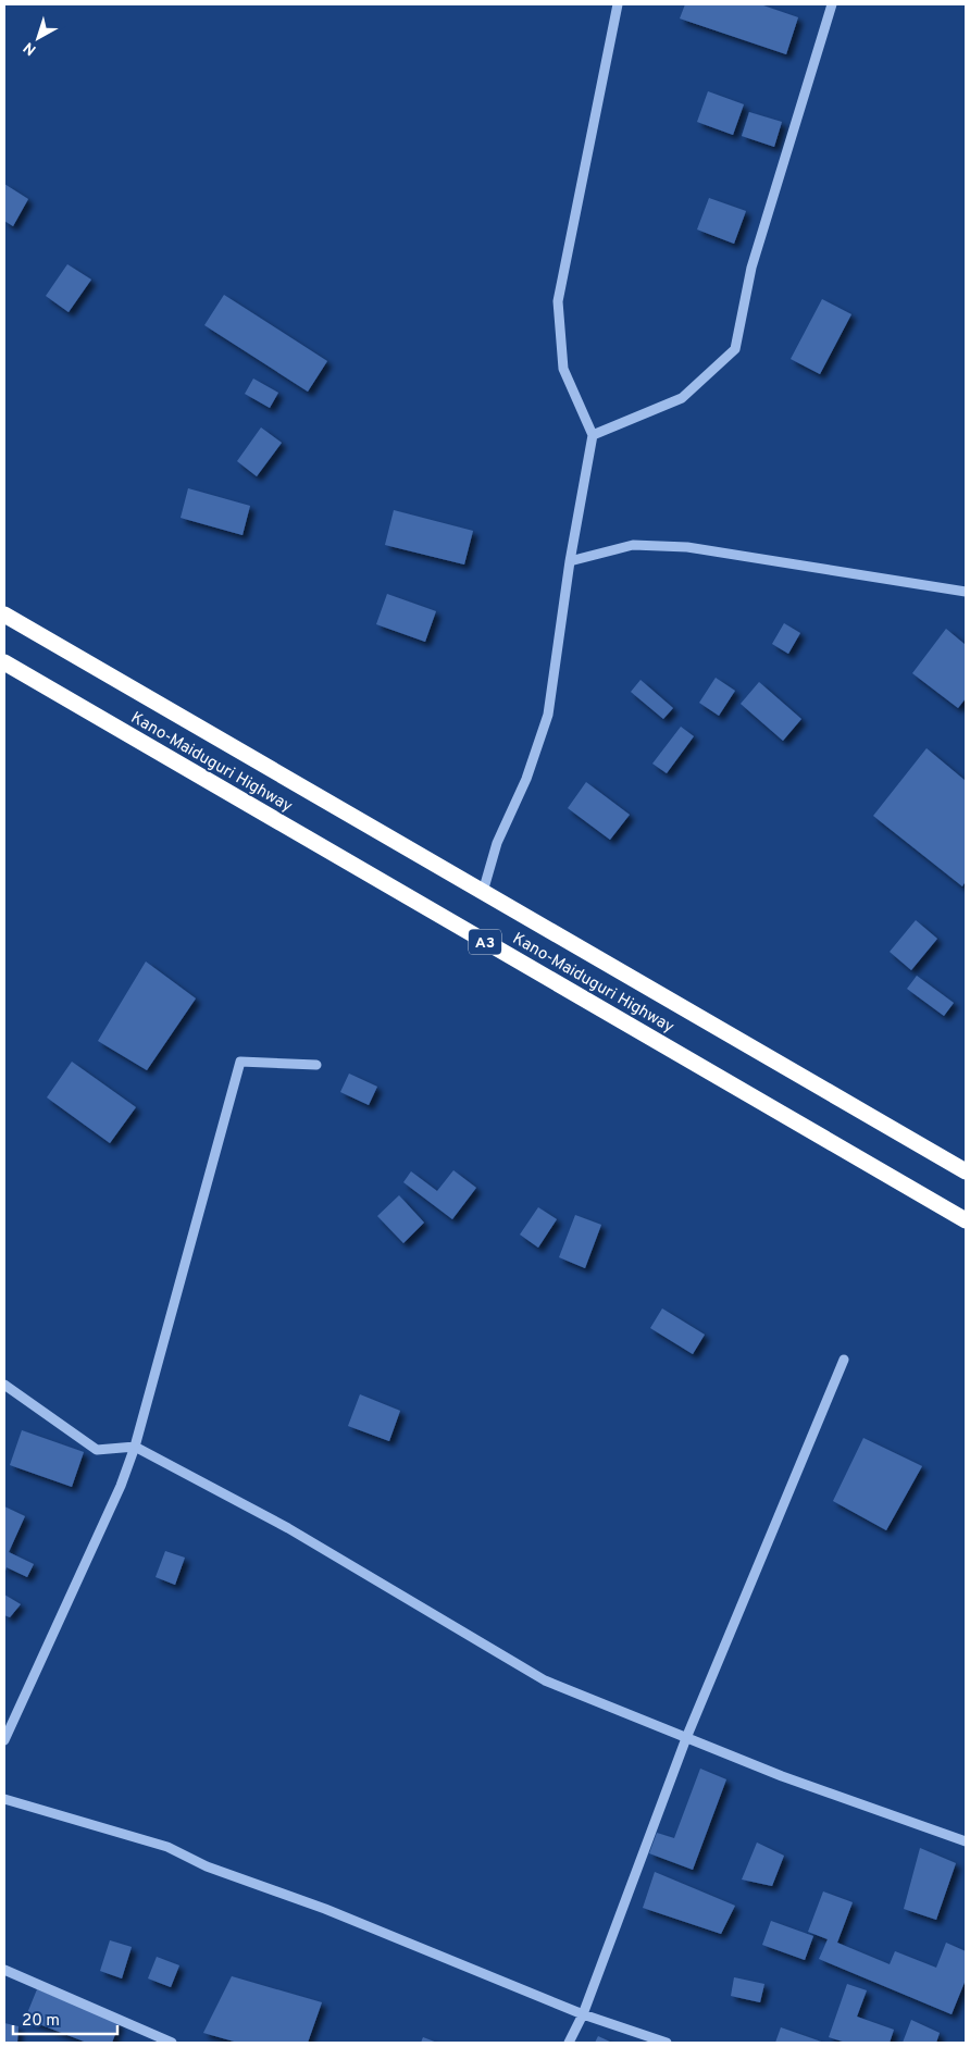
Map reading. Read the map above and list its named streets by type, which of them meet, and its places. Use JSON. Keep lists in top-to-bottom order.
{
  "streets": {
    "highway": ["Kano-Maiduguri Highway", "A3"]
  },
  "scale_bar": "20 m",
  "north": "bottom left"
}
